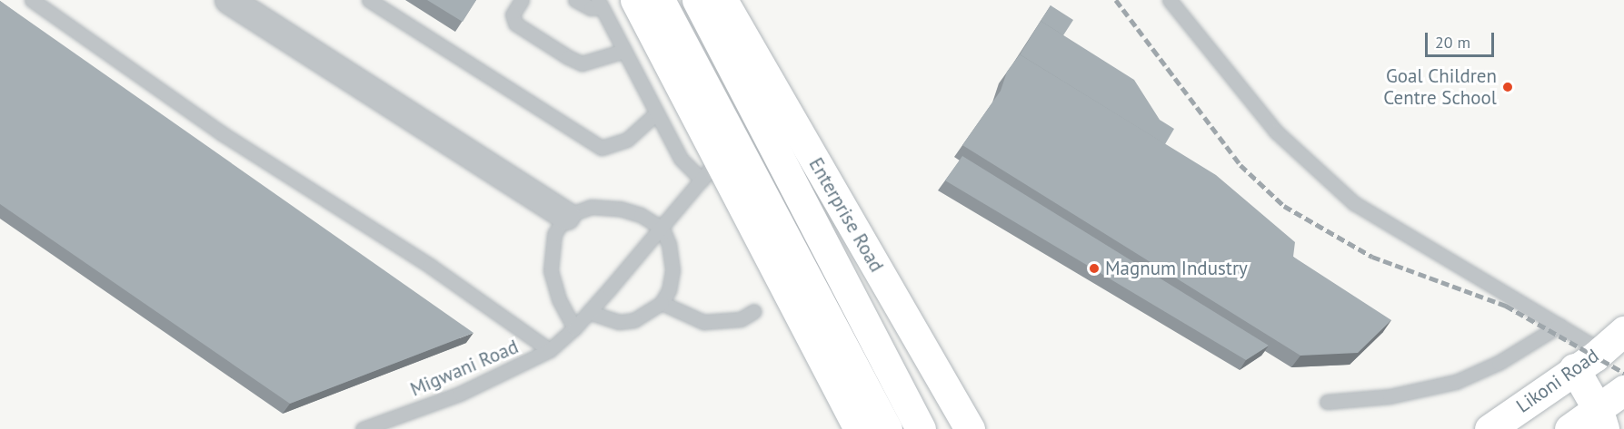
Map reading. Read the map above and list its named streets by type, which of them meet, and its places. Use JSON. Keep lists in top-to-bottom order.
{
  "streets": {
    "main road": ["Enterprise Road", "Likoni Road"],
    "lane": ["Migwani Road"]
  },
  "places": ["Goal Children Centre School", "Magnum Industry"],
  "scale_bar": "20 m"
}
